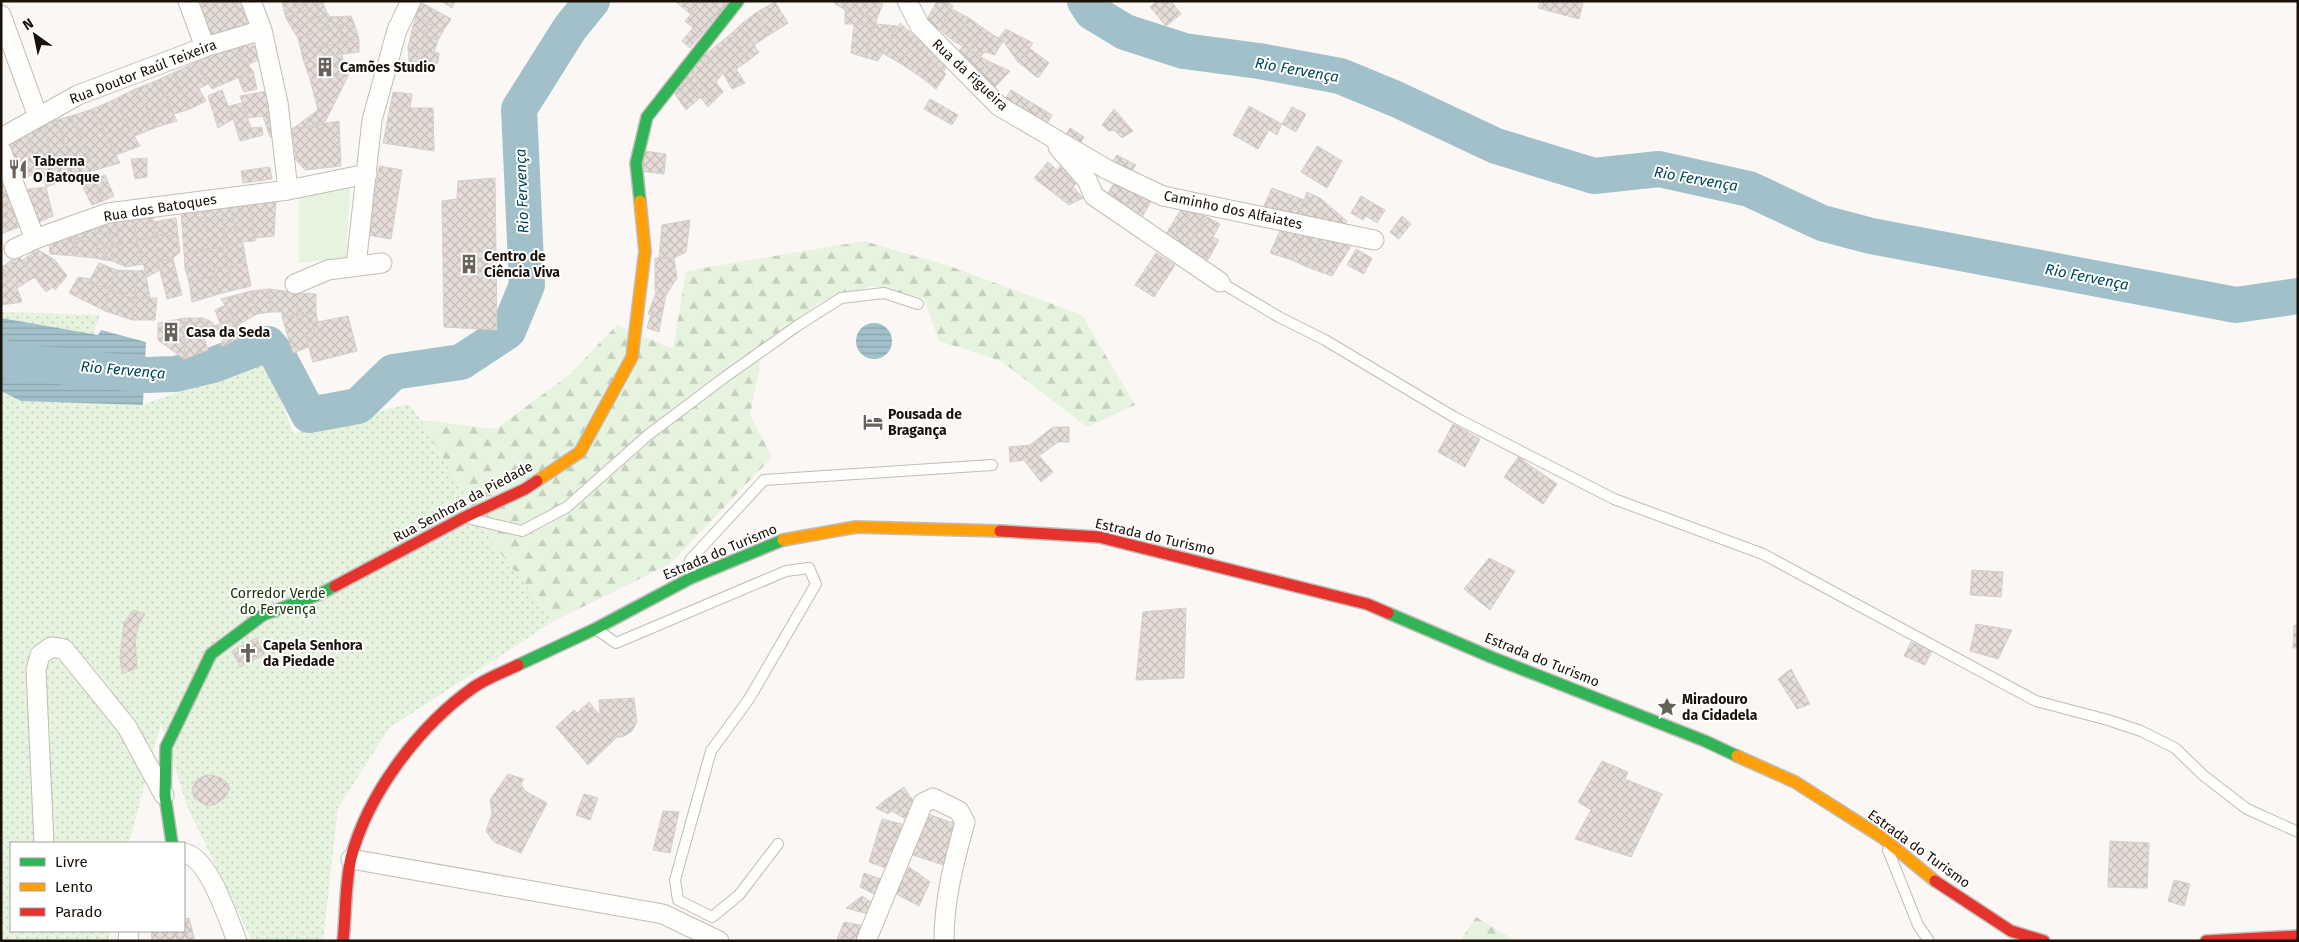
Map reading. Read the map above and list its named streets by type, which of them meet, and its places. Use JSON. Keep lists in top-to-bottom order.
{
  "streets": {
    "street": [
      "Rua Doutor Raúl Teixeira",
      "Rua da Figueira",
      "Rua dos Batoques",
      "Caminho dos Alfaiates",
      "Rua Senhora da Piedade",
      "Estrada do Turismo"
    ]
  },
  "crossings": [
    ["Rua da Figueira", "Caminho dos Alfaiates"]
  ],
  "water": ["Rio Fervença"],
  "parks": ["Corredor Verde do Fervença"],
  "places": {
    "building": ["Camões Studio", "Centro de Ciência Viva", "Casa da Seda"],
    "restaurant": ["Taberna O Batoque"],
    "hotel": ["Pousada de Bragança"],
    "church": ["Capela Senhora da Piedade"],
    "place": ["Miradouro da Cidadela"]
  },
  "legend": ["Livre", "Lento", "Parado"],
  "north": "top left"
}
